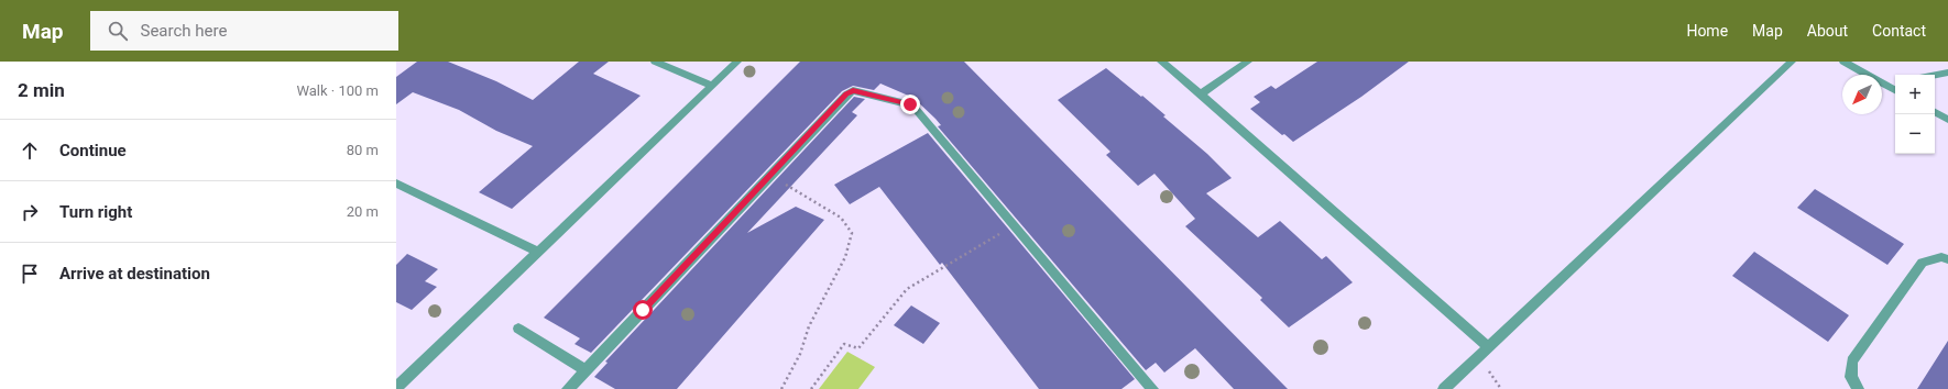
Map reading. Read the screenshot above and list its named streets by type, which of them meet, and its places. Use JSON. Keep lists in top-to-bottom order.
{
  "north": "bottom left",
  "page": {
    "header": "Map",
    "search": "Search here",
    "nav": [
      "Home",
      "Map",
      "About",
      "Contact"
    ],
    "heading": ["2 min", "Walk · 100 m"],
    "map_buttons": ["+", "−"],
    "list": [
      ["Continue", "80 m"],
      ["Turn right", "20 m"],
      "Arrive at destination"
    ]
  }
}
